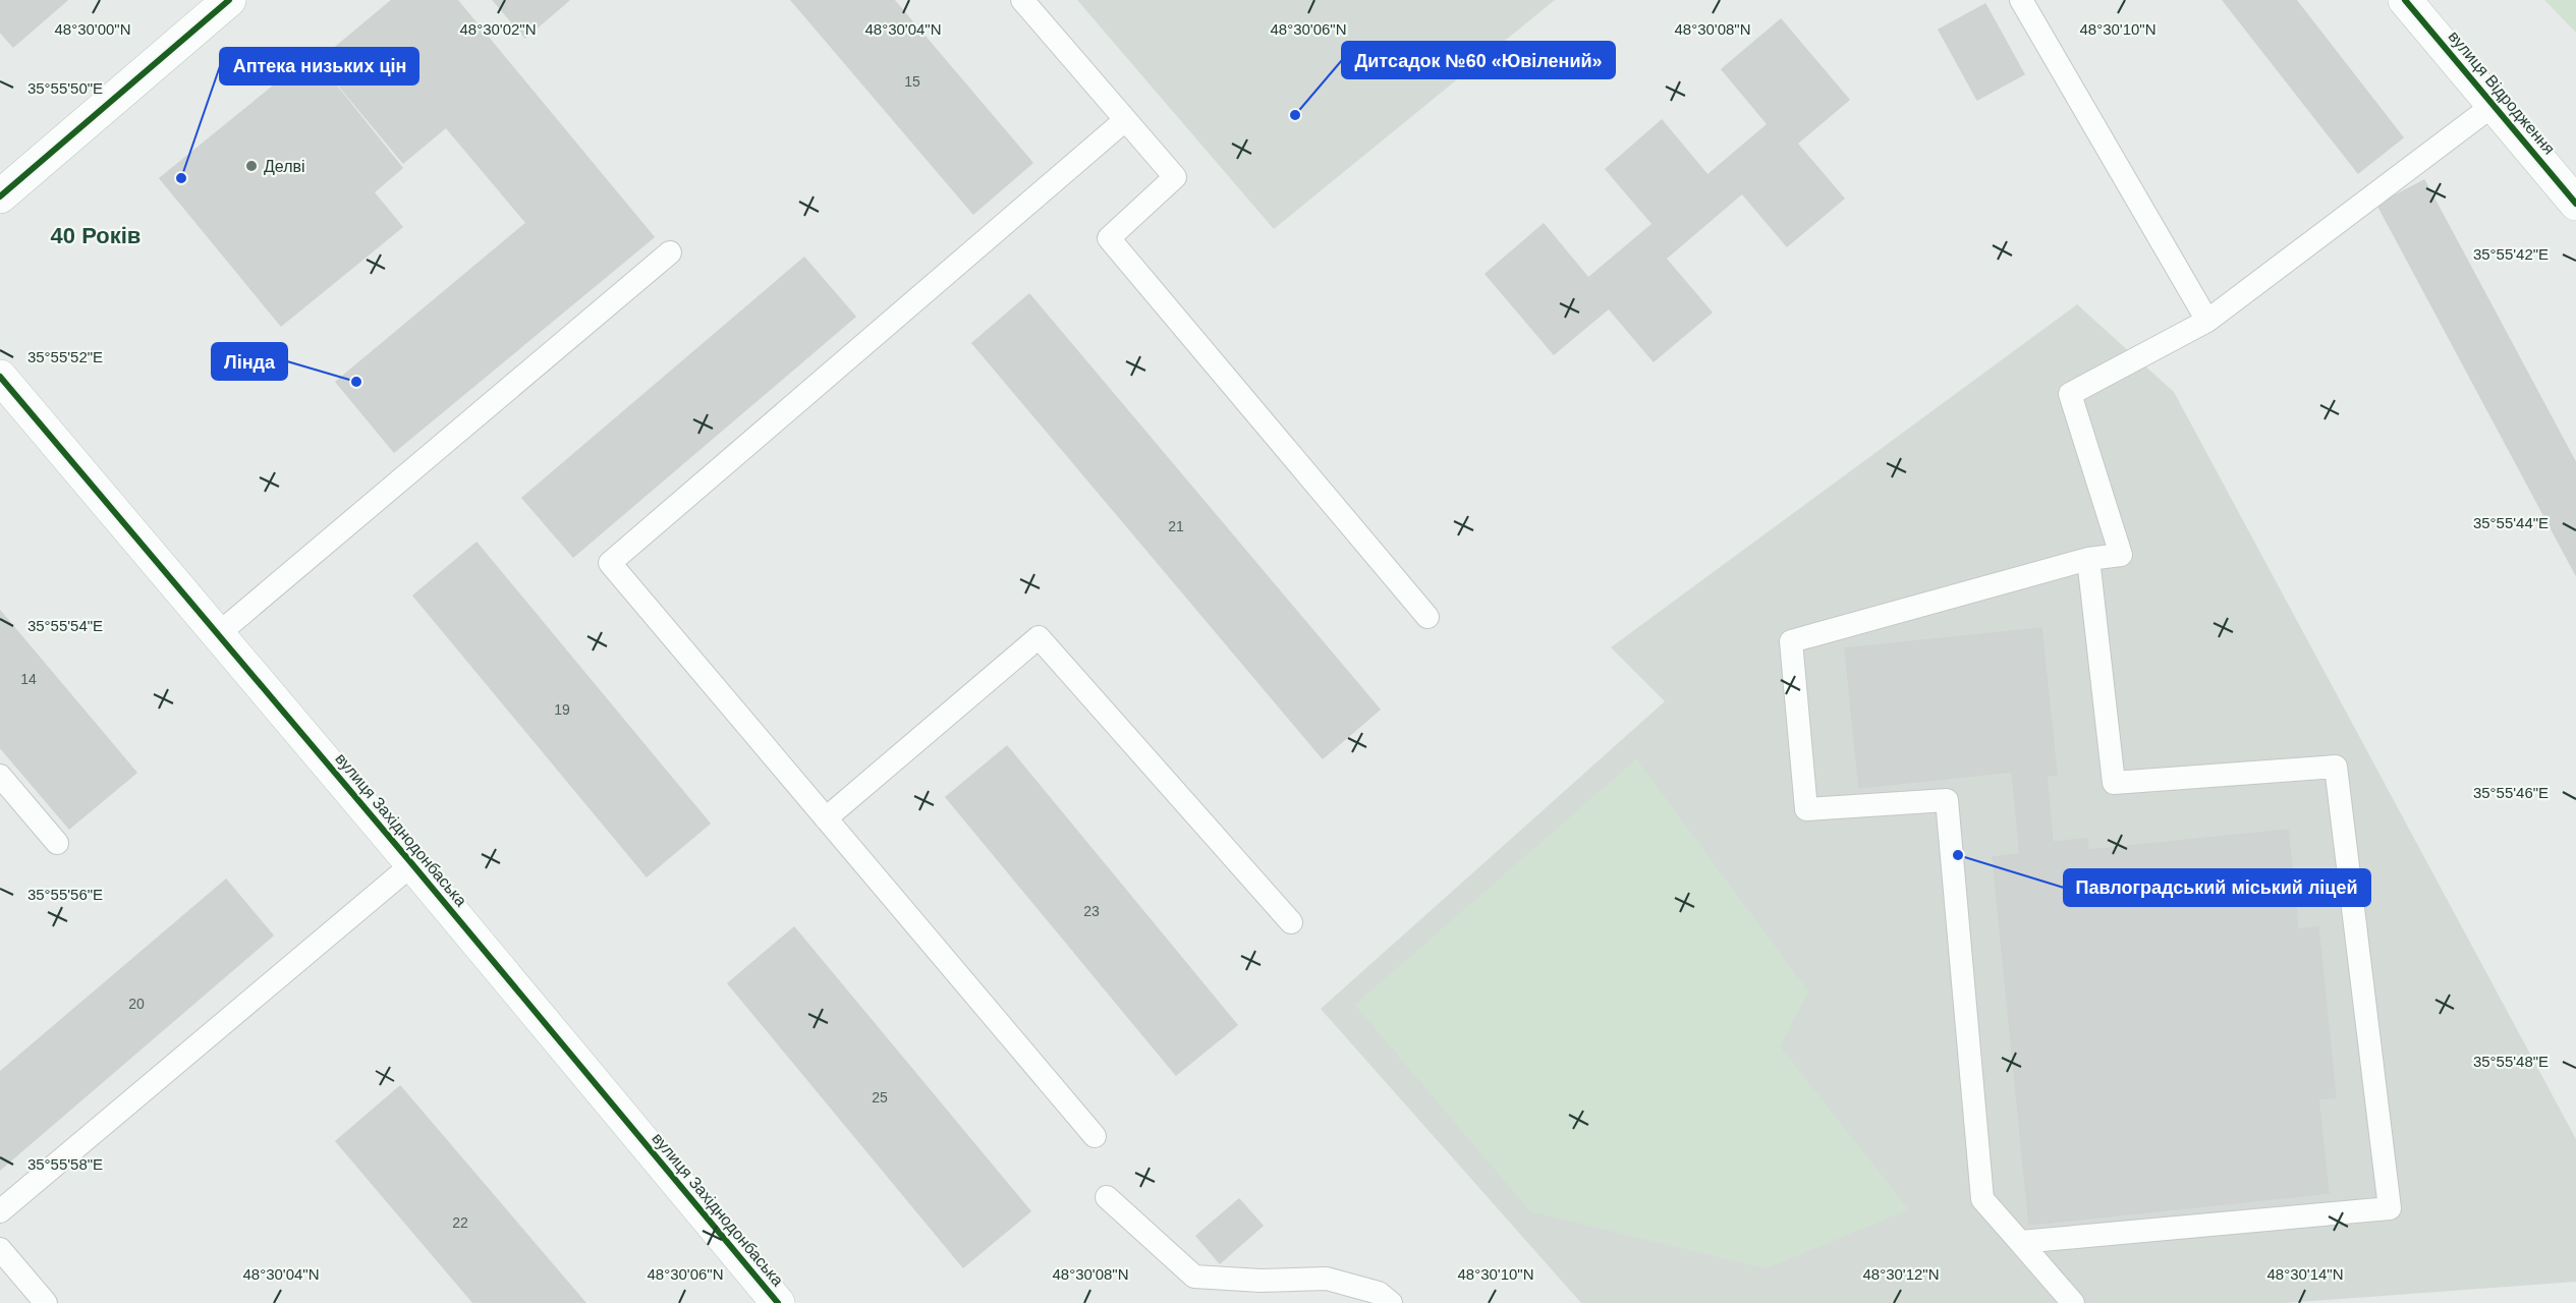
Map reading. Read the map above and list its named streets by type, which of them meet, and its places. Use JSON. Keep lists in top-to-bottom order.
{
  "streets": {
    "street": ["вулиця Відродження", "вулиця Західнодонбаська"]
  },
  "districts": ["40 Років"],
  "places": [
    "Дитсадок №60 «Ювілений»",
    "Делві",
    "Аптека низьких цін",
    "Лінда",
    "Павлоградський міський ліцей"
  ],
  "house_numbers": [
    "15",
    "21",
    "14",
    "19",
    "23",
    "20",
    "25",
    "22"
  ],
  "coordinates": [
    "48°30'00\"N",
    "48°30'02\"N",
    "48°30'04\"N",
    "48°30'06\"N",
    "48°30'08\"N",
    "48°30'10\"N",
    "35°55'50\"E",
    "35°55'42\"E",
    "35°55'52\"E",
    "35°55'44\"E",
    "35°55'54\"E",
    "35°55'46\"E",
    "35°55'56\"E",
    "35°55'48\"E",
    "35°55'58\"E",
    "48°30'12\"N",
    "48°30'14\"N"
  ]
}
